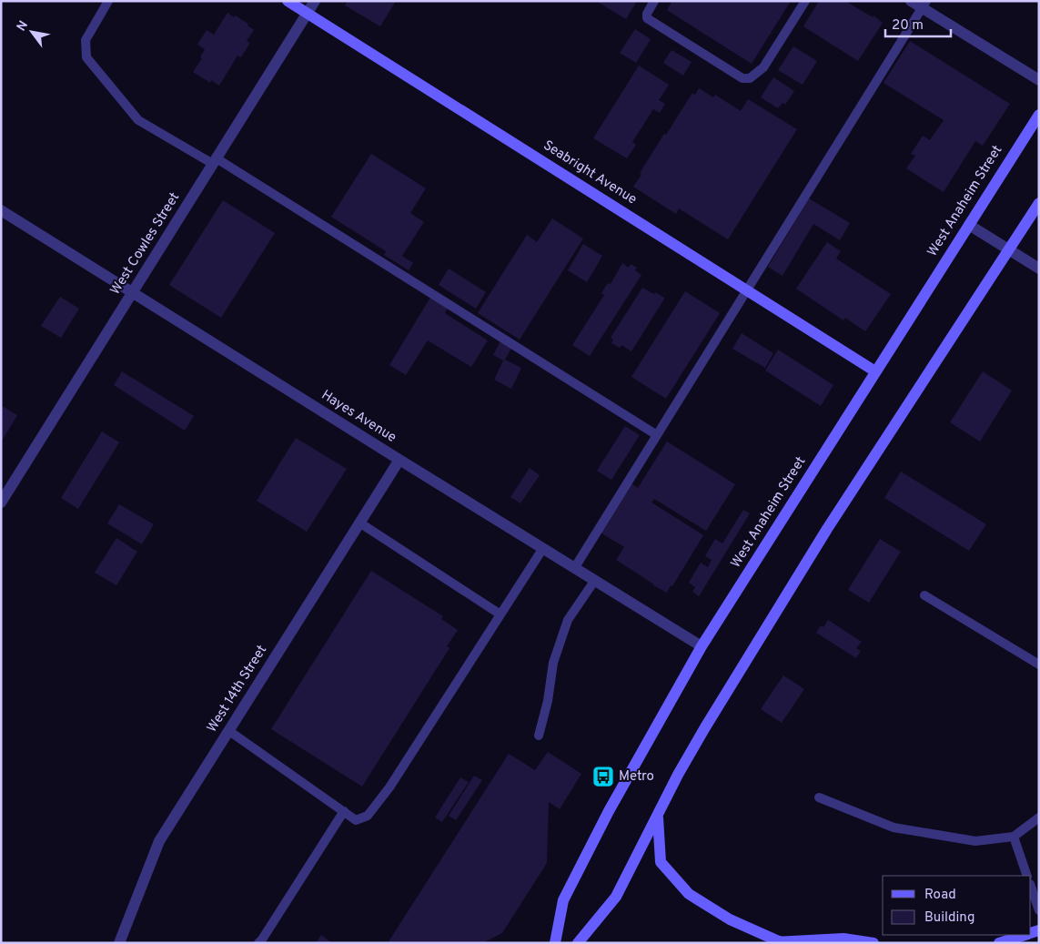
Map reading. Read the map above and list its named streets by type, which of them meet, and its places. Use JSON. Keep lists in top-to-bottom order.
{
  "streets": {
    "main road": ["Seabright Avenue", "West Anaheim Street"],
    "street": ["West Cowles Street", "Hayes Avenue", "West 14th Street"]
  },
  "crossings": [
    ["Seabright Avenue", "West Anaheim Street"],
    ["Seabright Avenue", "West Cowles Street"],
    ["West Anaheim Street", "Hayes Avenue"],
    ["West Cowles Street", "Hayes Avenue"],
    ["Hayes Avenue", "West 14th Street"]
  ],
  "places": {
    "bus stop": ["Metro"]
  },
  "legend": ["Road", "Building"],
  "scale_bar": "20 m",
  "north": "top left"
}
